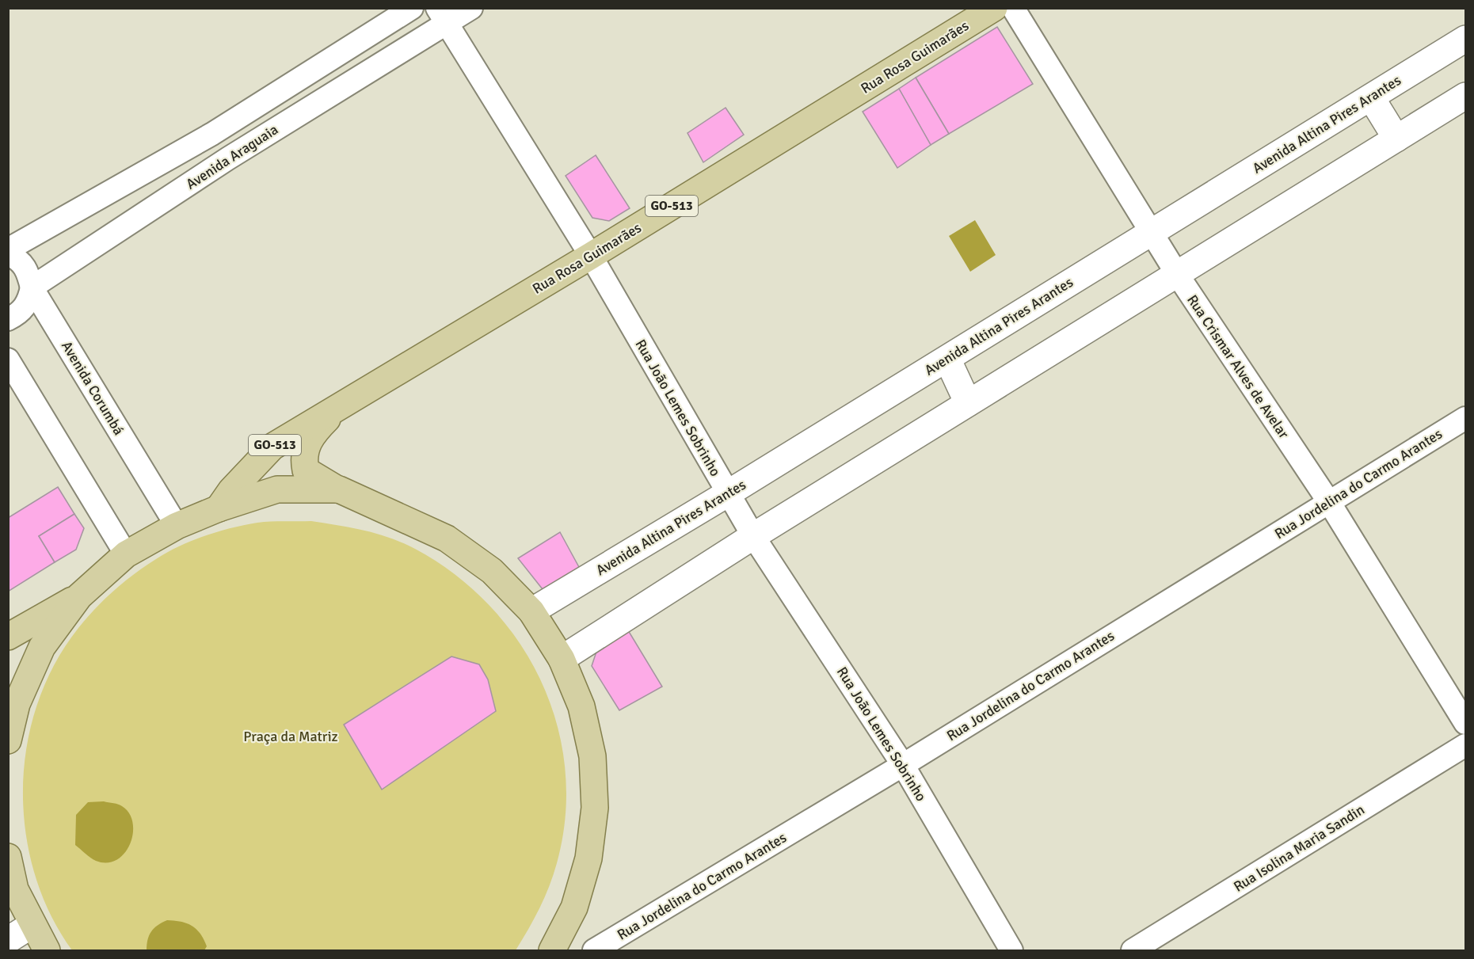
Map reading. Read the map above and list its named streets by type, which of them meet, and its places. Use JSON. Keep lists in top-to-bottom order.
{
  "streets": {
    "main road": ["Rua Rosa Guimarães", "GO-513"],
    "street": [
      "Avenida Altina Pires Arantes",
      "Avenida Araguaia",
      "Rua Crismar Alves de Avelar",
      "Avenida Corumbá",
      "Rua João Lemes Sobrinho",
      "Rua Jordelina do Carmo Arantes",
      "Rua Isolina Maria Sandin"
    ]
  },
  "crossings": [
    ["Rua Rosa Guimarães", "Avenida Altina Pires Arantes"],
    ["Rua Rosa Guimarães", "Rua João Lemes Sobrinho"],
    ["Avenida Altina Pires Arantes", "Rua Crismar Alves de Avelar"],
    ["Avenida Altina Pires Arantes", "Rua João Lemes Sobrinho"],
    ["Avenida Araguaia", "Avenida Corumbá"],
    ["Avenida Araguaia", "Rua João Lemes Sobrinho"],
    ["Rua Crismar Alves de Avelar", "Rua Jordelina do Carmo Arantes"],
    ["Rua João Lemes Sobrinho", "Rua Jordelina do Carmo Arantes"]
  ],
  "parks": ["Praça da Matriz"]
}
